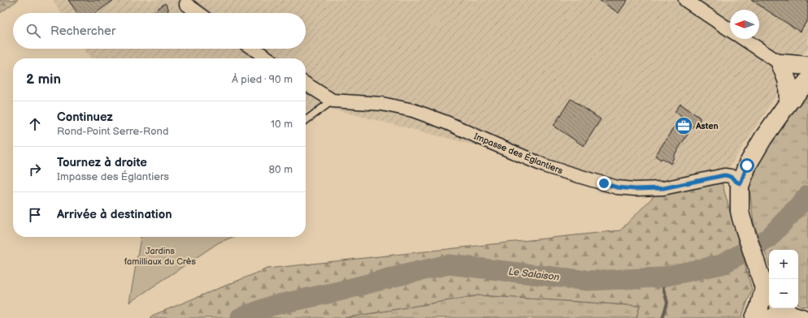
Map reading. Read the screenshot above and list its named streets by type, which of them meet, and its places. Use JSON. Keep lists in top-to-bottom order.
{
  "streets": {
    "street": ["Impasse des Églantiers"]
  },
  "water": ["Le Salaison"],
  "parks": ["Jardins familliaux du Crès"],
  "places": {
    "office": ["Asten"]
  },
  "north": "left",
  "page": {
    "search": "Rechercher",
    "heading": ["2 min", "À pied · 90 m"],
    "list": [
      ["Continuez", "Rond-Point Serre-Rond", "10 m"],
      ["Tournez à droite", "Impasse des Églantiers", "80 m"],
      "Arrivée à destination"
    ],
    "map_buttons": ["+", "−"]
  }
}
